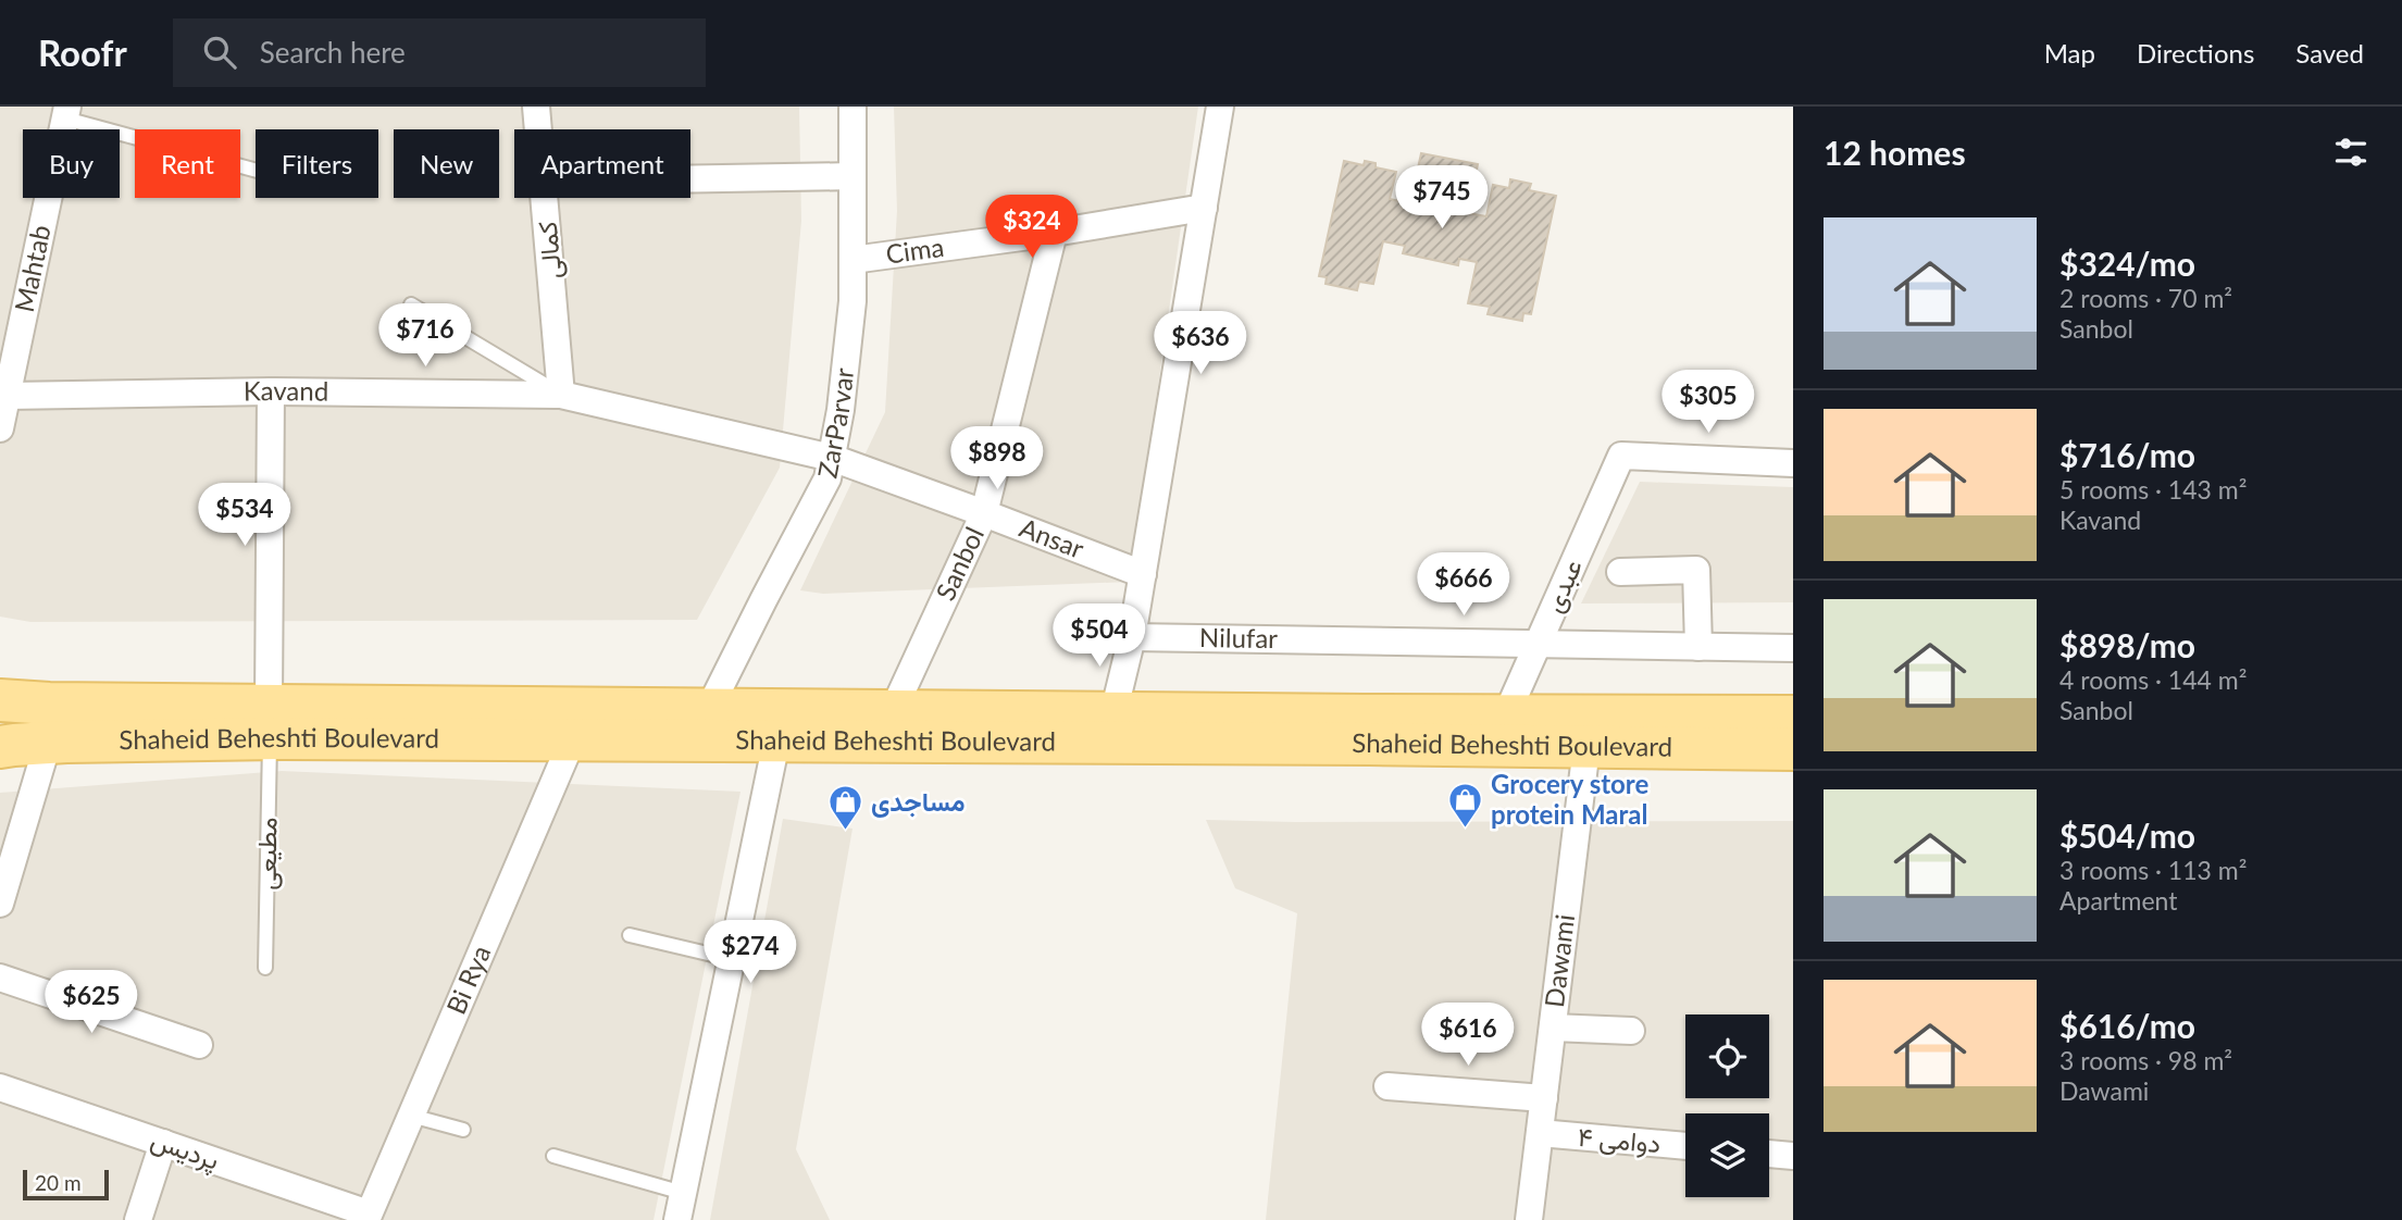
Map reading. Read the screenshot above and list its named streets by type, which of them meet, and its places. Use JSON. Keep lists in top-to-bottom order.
{
  "streets": {
    "main road": ["Shaheid Beheshti Boulevard"],
    "street": [
      "کمالی",
      "Cima",
      "Mahtab",
      "Kavand",
      "ZarParvar",
      "Ansar",
      "Sanbol",
      "عبدی",
      "Nilufar",
      "Dawami",
      "Bi Rya",
      "دوامی ۴",
      "پردیس"
    ],
    "lane": ["مطیعی"]
  },
  "crossings": [
    ["کمالی", "Kavand"],
    ["Cima", "ZarParvar"],
    ["Cima", "Sanbol"],
    ["Mahtab", "Kavand"],
    ["Kavand", "ZarParvar"],
    ["Kavand", "Ansar"],
    ["ZarParvar", "Ansar"],
    ["ZarParvar", "Shaheid Beheshti Boulevard"],
    ["Ansar", "Sanbol"],
    ["Sanbol", "Shaheid Beheshti Boulevard"],
    ["عبدی", "Nilufar"],
    ["عبدی", "Shaheid Beheshti Boulevard"],
    ["Shaheid Beheshti Boulevard", "مطیعی"],
    ["Shaheid Beheshti Boulevard", "Dawami"],
    ["Shaheid Beheshti Boulevard", "Bi Rya"],
    ["Dawami", "دوامی ۴"],
    ["Bi Rya", "پردیس"]
  ],
  "places": {
    "shop": ["Grocery store protein Maral", "مساجدی"]
  },
  "scale_bar": "20 m",
  "page": {
    "header": "Roofr",
    "search": "Search here",
    "nav": ["Map", "Directions", "Saved"],
    "heading": "12 homes",
    "chip": [
      "Buy",
      "Rent",
      "Filters",
      "New",
      "Apartment"
    ],
    "price": [
      "$745",
      "$324",
      "$716",
      "$636",
      "$305",
      "$898",
      "$534",
      "$666",
      "$504",
      "$274",
      "$625",
      "$616"
    ],
    "list": [
      {
        "name": "$324/mo",
        "note": "2 rooms · 70 m² · Sanbol"
      },
      {
        "name": "$716/mo",
        "note": "5 rooms · 143 m² · Kavand"
      },
      {
        "name": "$898/mo",
        "note": "4 rooms · 144 m² · Sanbol"
      },
      {
        "name": "$504/mo",
        "note": "3 rooms · 113 m² · Apartment"
      },
      {
        "name": "$616/mo",
        "note": "3 rooms · 98 m² · Dawami"
      }
    ],
    "scale": "20 m"
  }
}
